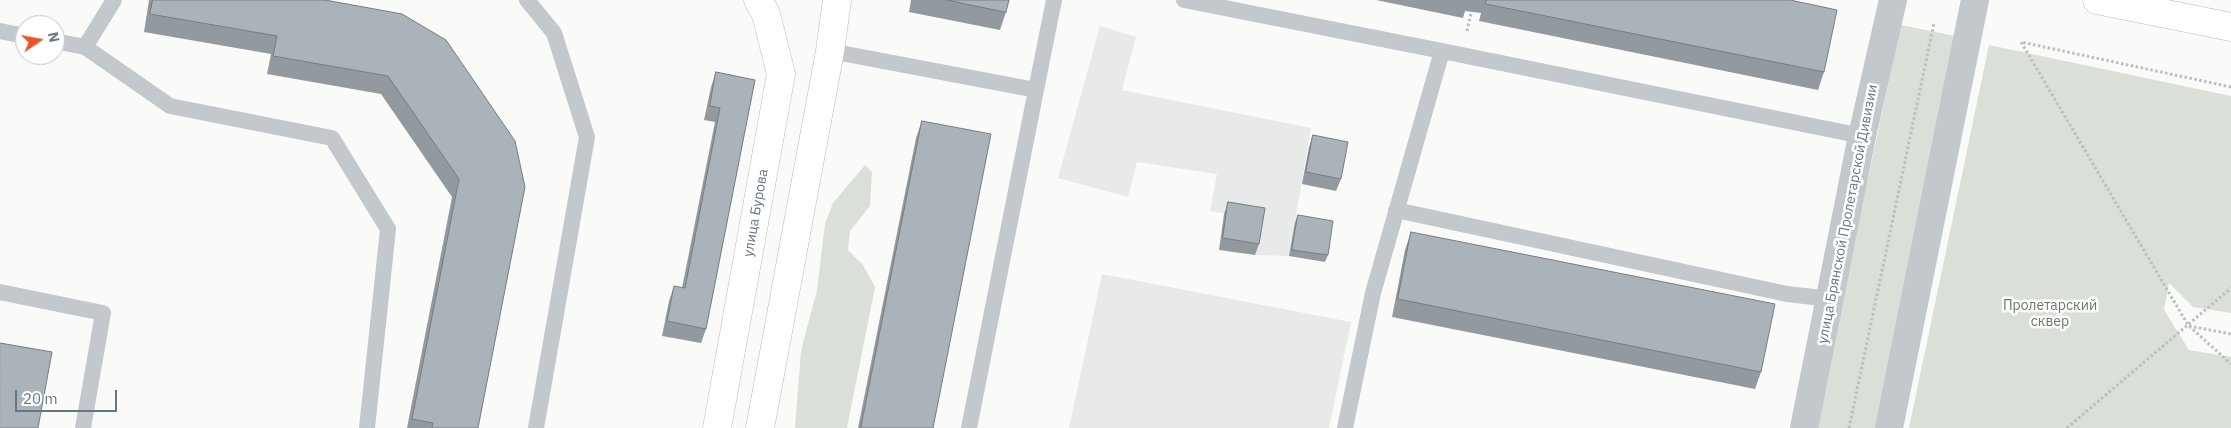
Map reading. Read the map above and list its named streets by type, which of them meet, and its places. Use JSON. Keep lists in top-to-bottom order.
{
  "streets": {
    "main road": ["улица Бурова"],
    "street": ["улица Брянской Пролетарской Дивизии"]
  },
  "parks": ["Пролетарский сквер"],
  "scale_bar": "20 m",
  "north": "right"
}
